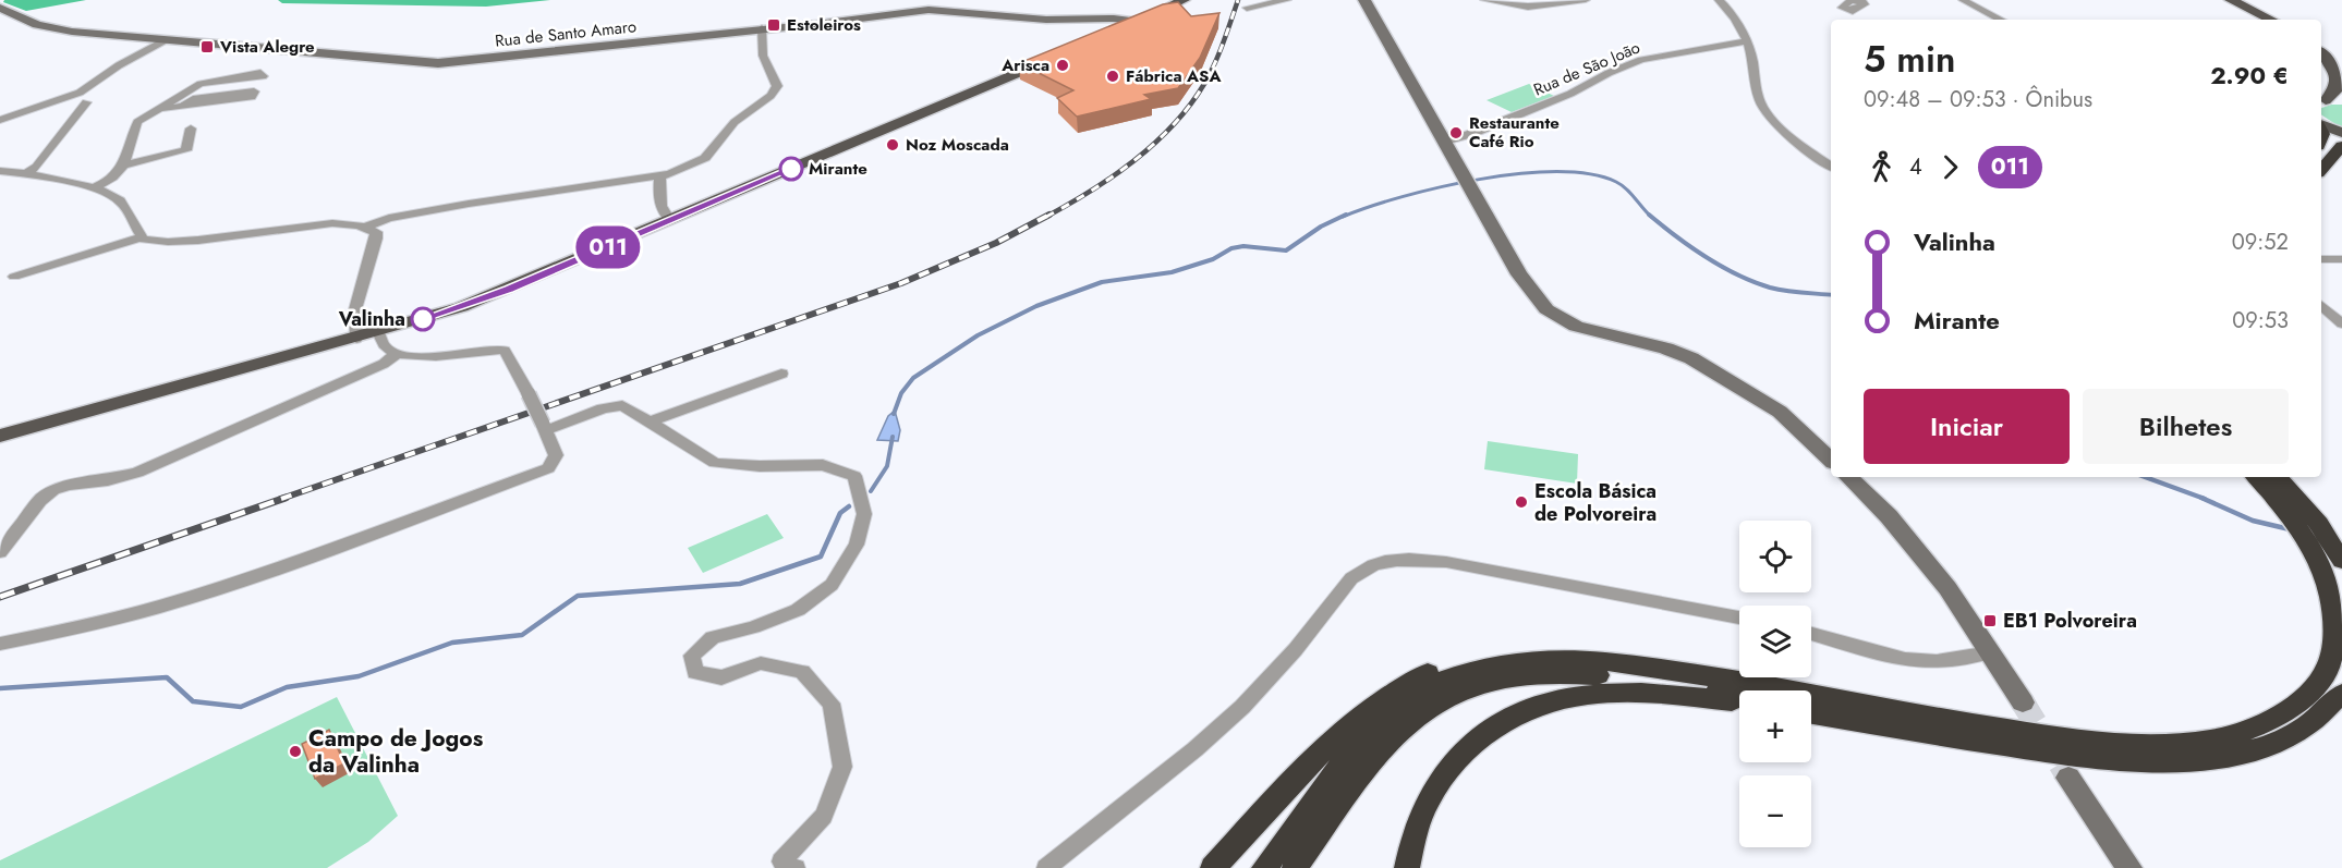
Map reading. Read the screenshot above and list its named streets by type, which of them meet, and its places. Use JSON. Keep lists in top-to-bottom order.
{
  "streets": {
    "street": ["Rua de Santo Amaro", "Rua de São João"]
  },
  "places": {
    "transit": ["Estoleiros", "Vista Alegre", "EB1 Polvoreira"],
    "other": [
      "Arisca",
      "Fábrica ASA",
      "Restaurante Café Rio",
      "Noz Moscada",
      "Mirante",
      "Valinha",
      "Escola Básica de Polvoreira",
      "Campo de Jogos da Valinha"
    ]
  },
  "lines": ["bus line 011"],
  "page": {
    "on_map": "011",
    "heading": ["5 min", "09:48 – 09:53 · Ônibus", "2.90 €"],
    "legs": ["4", "011"],
    "list": [
      {
        "name": "Valinha",
        "value": "09:52"
      },
      {
        "name": "Mirante",
        "value": "09:53"
      }
    ],
    "buttons": ["Iniciar", "Bilhetes"],
    "map_buttons": ["+", "−"]
  }
}
